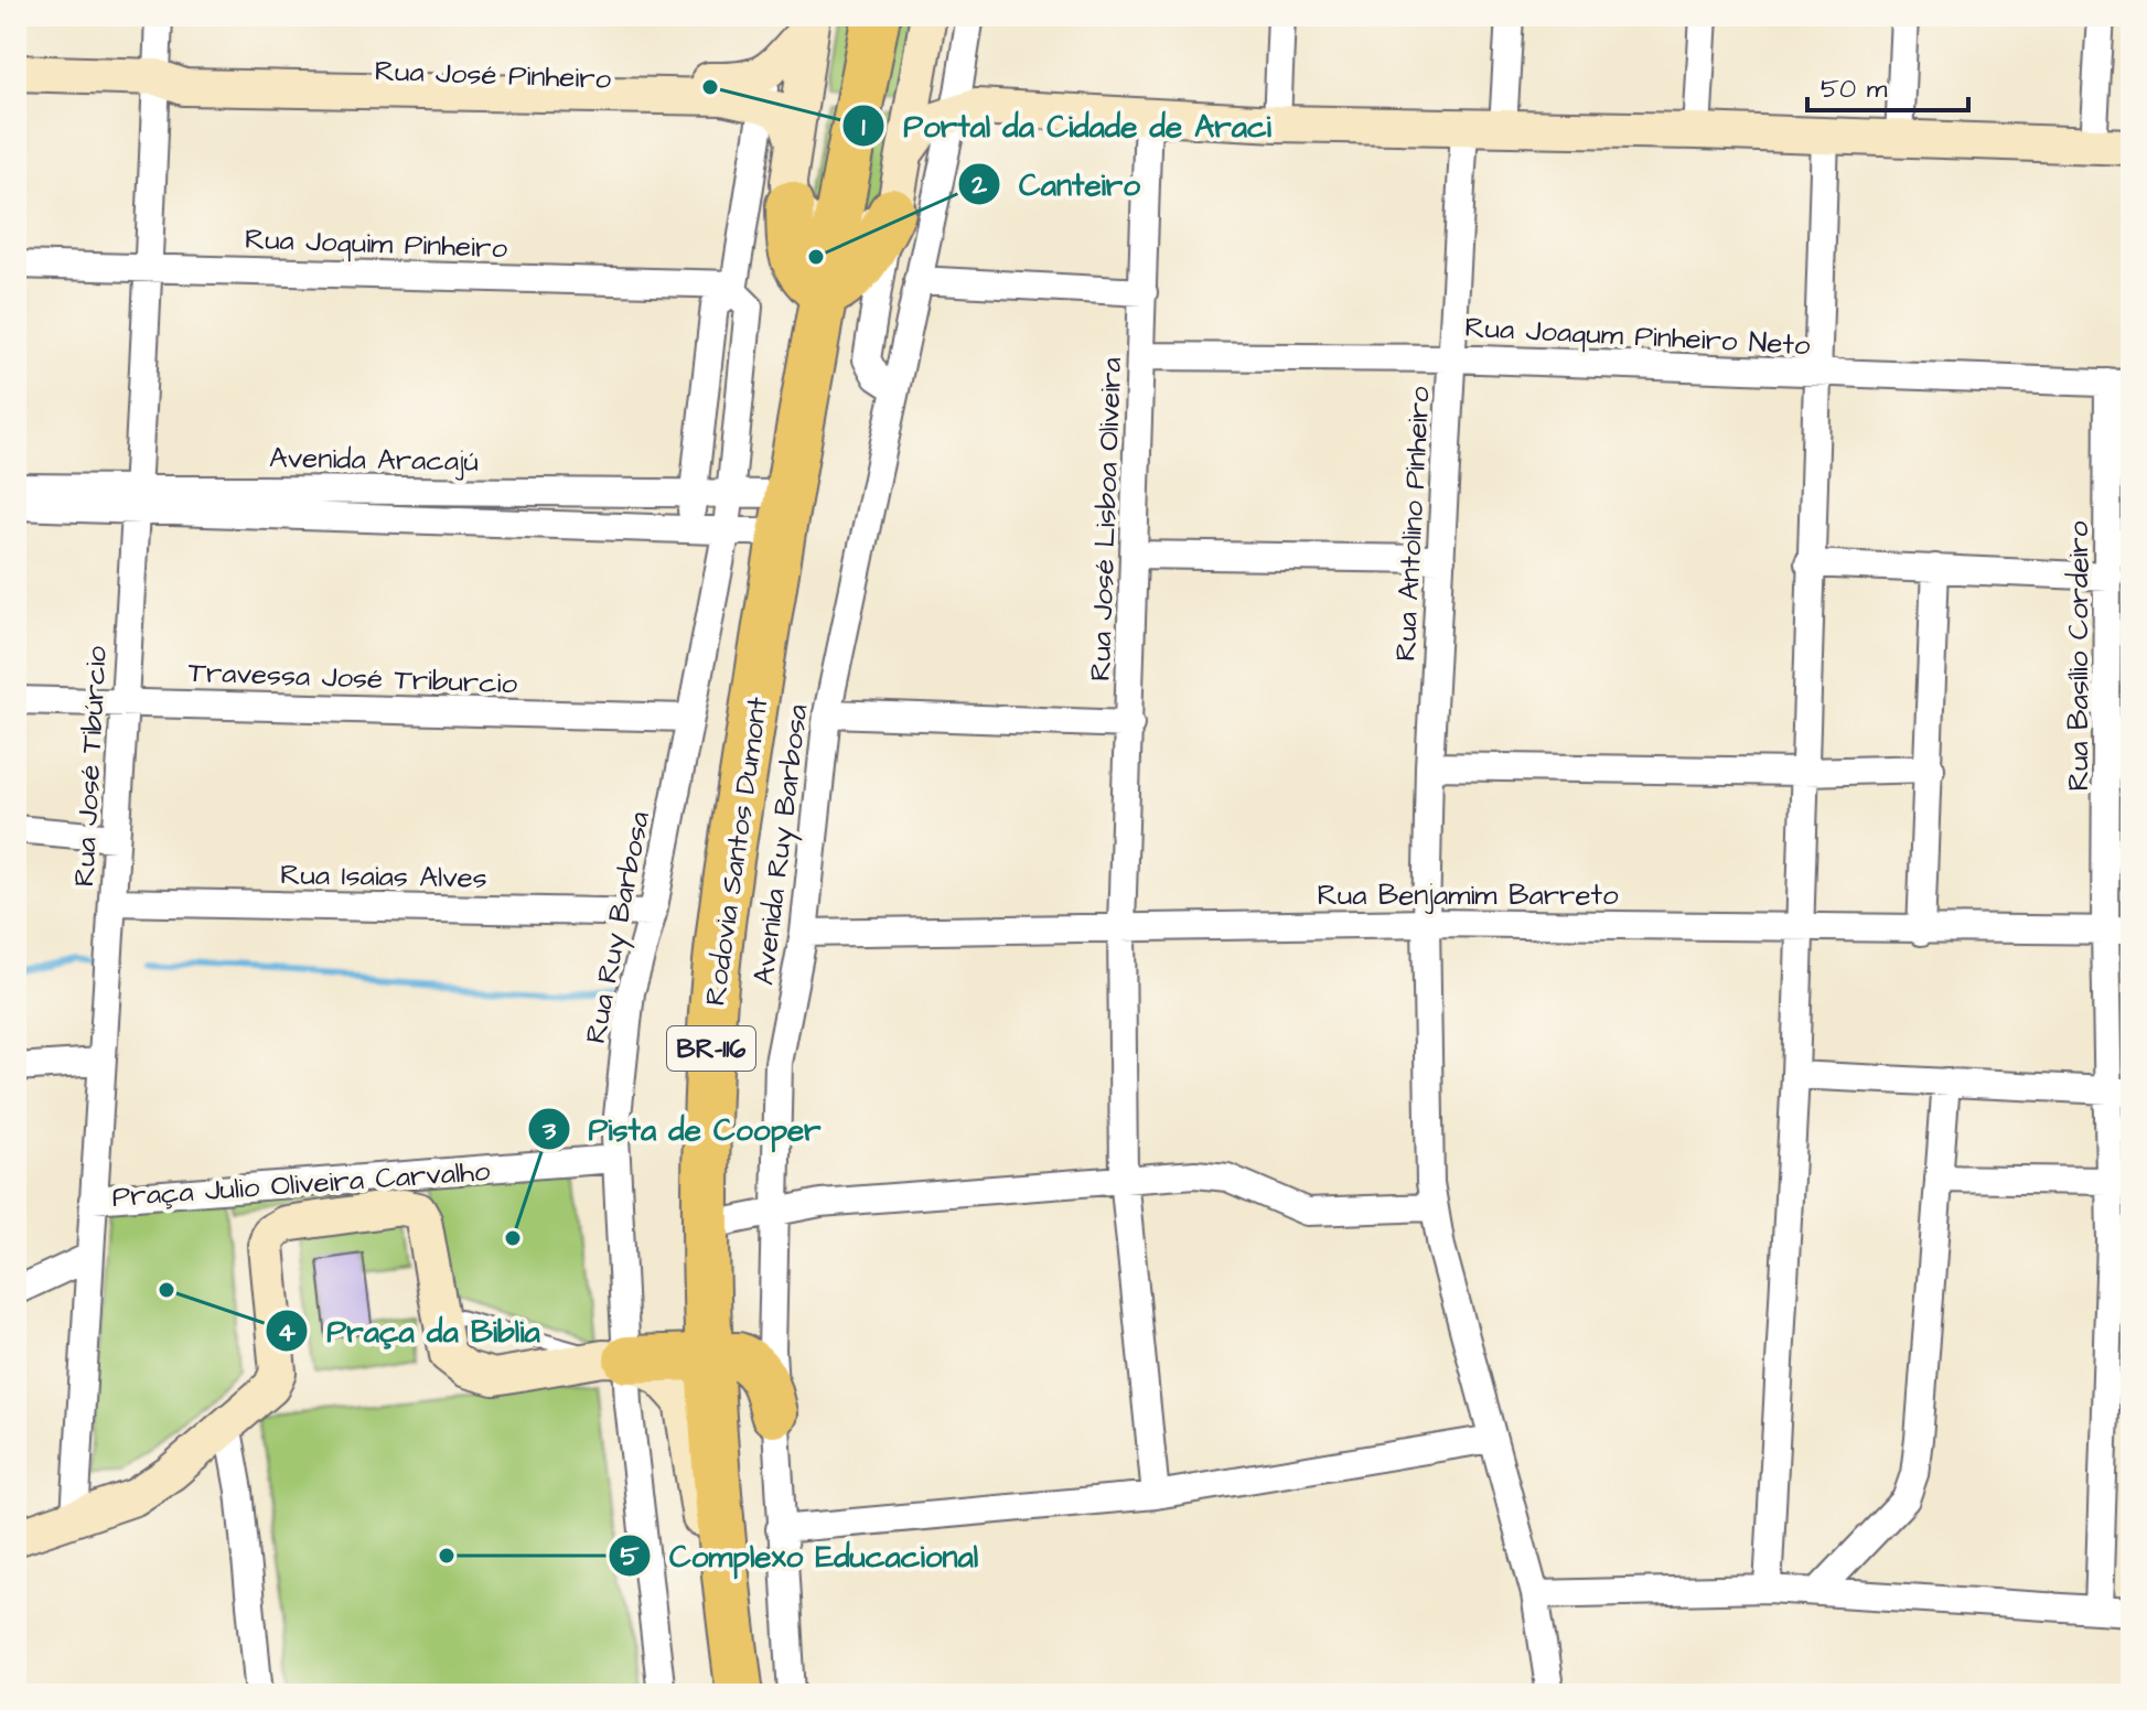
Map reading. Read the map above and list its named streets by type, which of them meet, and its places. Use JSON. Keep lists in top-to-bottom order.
{
  "streets": {
    "highway": ["Rodovia Santos Dumont", "BR-116"],
    "main road": ["Rua José Pinheiro", "Praça Julio Oliveira Carvalho"],
    "street": [
      "Rua Joquim Pinheiro",
      "Rua Joaqum Pinheiro Neto",
      "Avenida Aracajú",
      "Rua José Lisboa Oliveira",
      "Rua Antolino Pinheiro",
      "Rua Basílio Cordeiro",
      "Travessa José Triburcio",
      "Rua José Tibúrcio",
      "Avenida Ruy Barbosa",
      "Rua Isaias Alves",
      "Rua Benjamim Barreto",
      "Rua Ruy Barbosa"
    ]
  },
  "crossings": [
    ["Rua José Pinheiro", "Rua José Tibúrcio"],
    ["Rua Joquim Pinheiro", "Rua José Tibúrcio"],
    ["Rua Joquim Pinheiro", "Rua Ruy Barbosa"],
    ["Rua Joaqum Pinheiro Neto", "Rua José Lisboa Oliveira"],
    ["Rua Joaqum Pinheiro Neto", "Rua Antolino Pinheiro"],
    ["Rua Joaqum Pinheiro Neto", "Rua Basílio Cordeiro"],
    ["Avenida Aracajú", "Rua José Tibúrcio"],
    ["Avenida Aracajú", "Rodovia Santos Dumont"],
    ["Avenida Aracajú", "Rua Ruy Barbosa"],
    ["Rua José Lisboa Oliveira", "Rua Benjamim Barreto"],
    ["Rua Antolino Pinheiro", "Rua Benjamim Barreto"],
    ["Rua Basílio Cordeiro", "Rua Benjamim Barreto"],
    ["Travessa José Triburcio", "Rua José Tibúrcio"],
    ["Travessa José Triburcio", "Rua Ruy Barbosa"],
    ["Rua José Tibúrcio", "Rua Isaias Alves"],
    ["Rua José Tibúrcio", "Praça Julio Oliveira Carvalho"],
    ["Avenida Ruy Barbosa", "Rua Benjamim Barreto"],
    ["Rua Isaias Alves", "Rua Ruy Barbosa"],
    ["Rua Ruy Barbosa", "Praça Julio Oliveira Carvalho"]
  ],
  "places": [
    "Portal da Cidade de Araci",
    "Canteiro",
    "Pista de Cooper",
    "Praça da Biblia",
    "Complexo Educacional"
  ],
  "scale_bar": "50 m"
}
